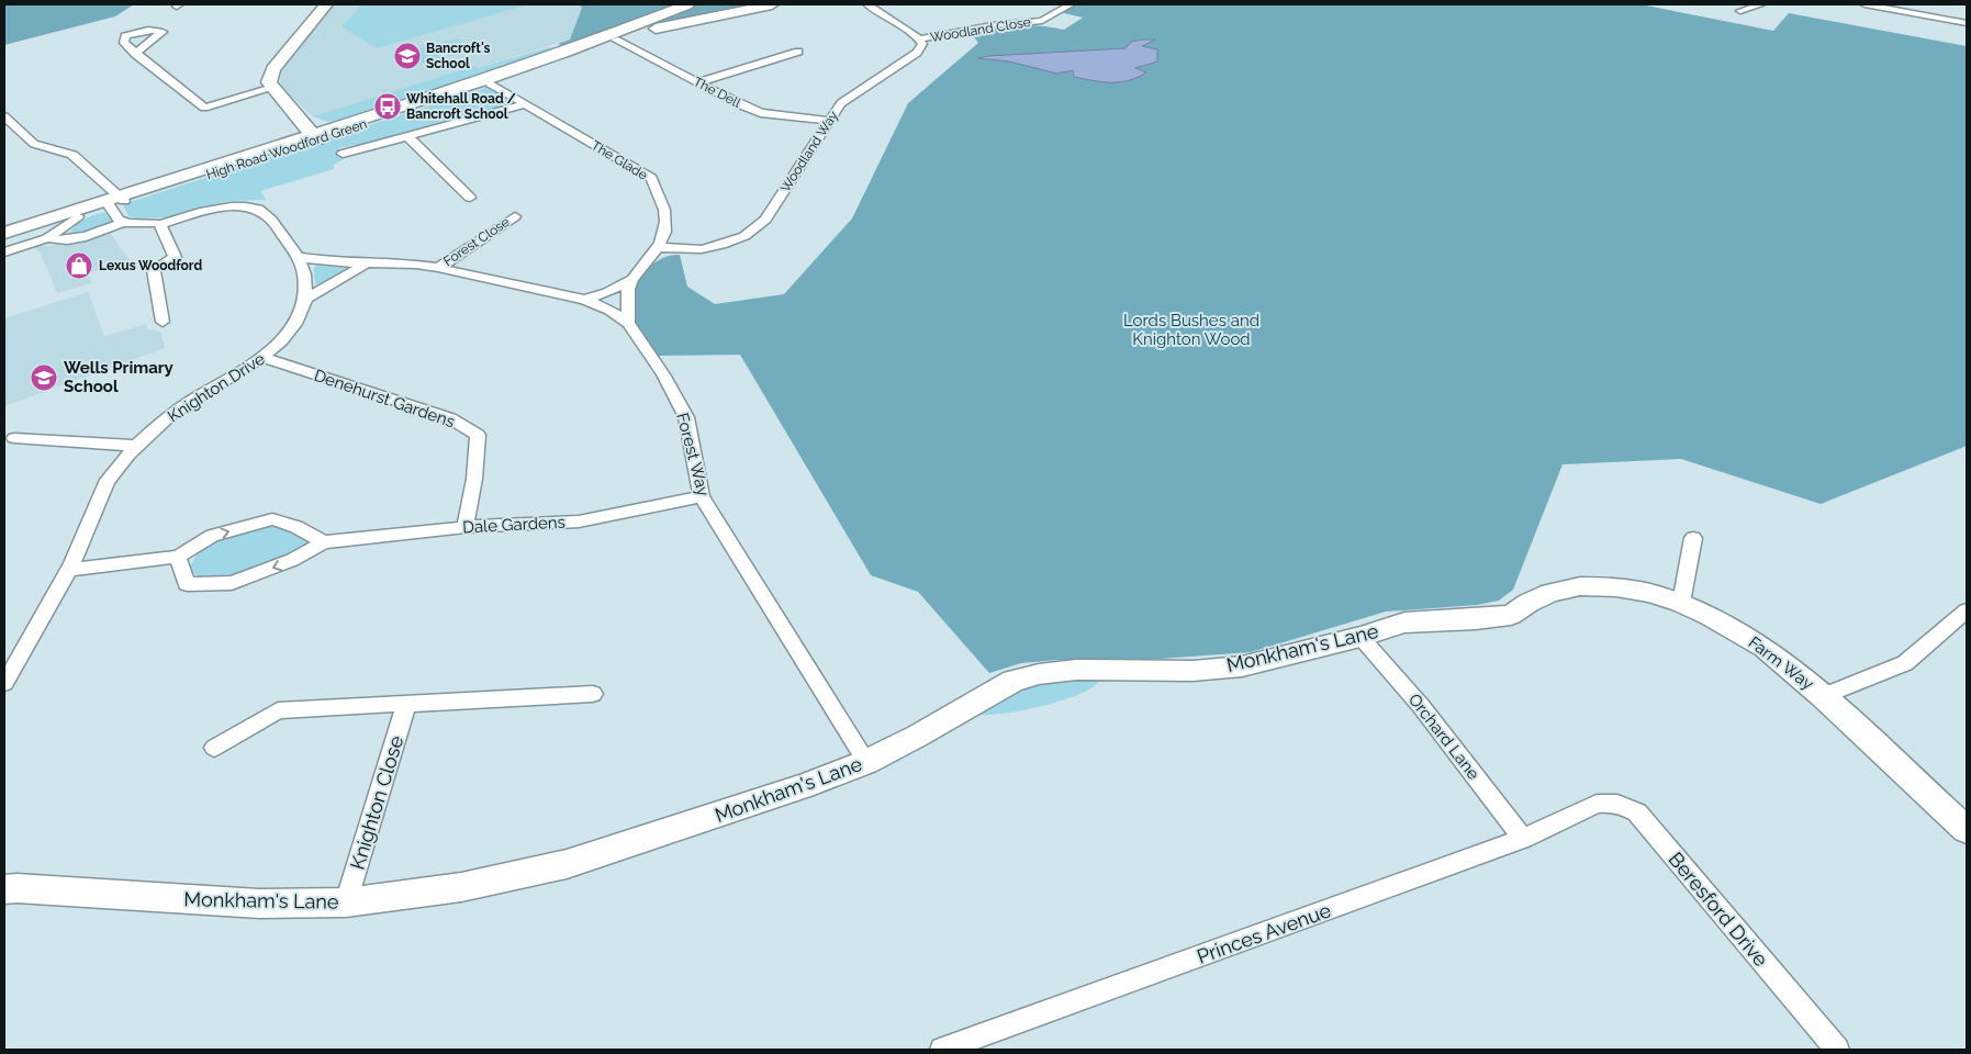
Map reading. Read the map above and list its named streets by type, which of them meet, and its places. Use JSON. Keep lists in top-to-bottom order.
{
  "streets": {
    "main road": ["High Road Woodford Green"],
    "street": [
      "Woodland Close",
      "The Dell",
      "Woodland Way",
      "The Glade",
      "Forest Close",
      "Knighton Drive",
      "Denehurst Gardens",
      "Forest Way",
      "Dale Gardens",
      "Monkham's Lane",
      "Farm Way",
      "Orchard Lane",
      "Knighton Close",
      "Beresford Drive",
      "Princes Avenue"
    ]
  },
  "crossings": [
    ["Woodland Close", "Woodland Way"],
    ["The Dell", "High Road Woodford Green"],
    ["The Dell", "Woodland Way"],
    ["High Road Woodford Green", "The Glade"],
    ["Woodland Way", "The Glade"],
    ["The Glade", "Forest Way"],
    ["Forest Close", "Forest Way"],
    ["Knighton Drive", "Denehurst Gardens"],
    ["Knighton Drive", "Forest Way"],
    ["Denehurst Gardens", "Dale Gardens"],
    ["Forest Way", "Dale Gardens"],
    ["Forest Way", "Monkham's Lane"],
    ["Monkham's Lane", "Farm Way"],
    ["Monkham's Lane", "Orchard Lane"],
    ["Monkham's Lane", "Knighton Close"],
    ["Orchard Lane", "Princes Avenue"],
    ["Beresford Drive", "Princes Avenue"]
  ],
  "parks": ["Lords Bushes and Knighton Wood"],
  "places": {
    "school or university": ["Bancroft's School", "Wells Primary School"],
    "bus stop": ["Whitehall Road / Bancroft School"],
    "shop": ["Lexus Woodford"]
  }
}
